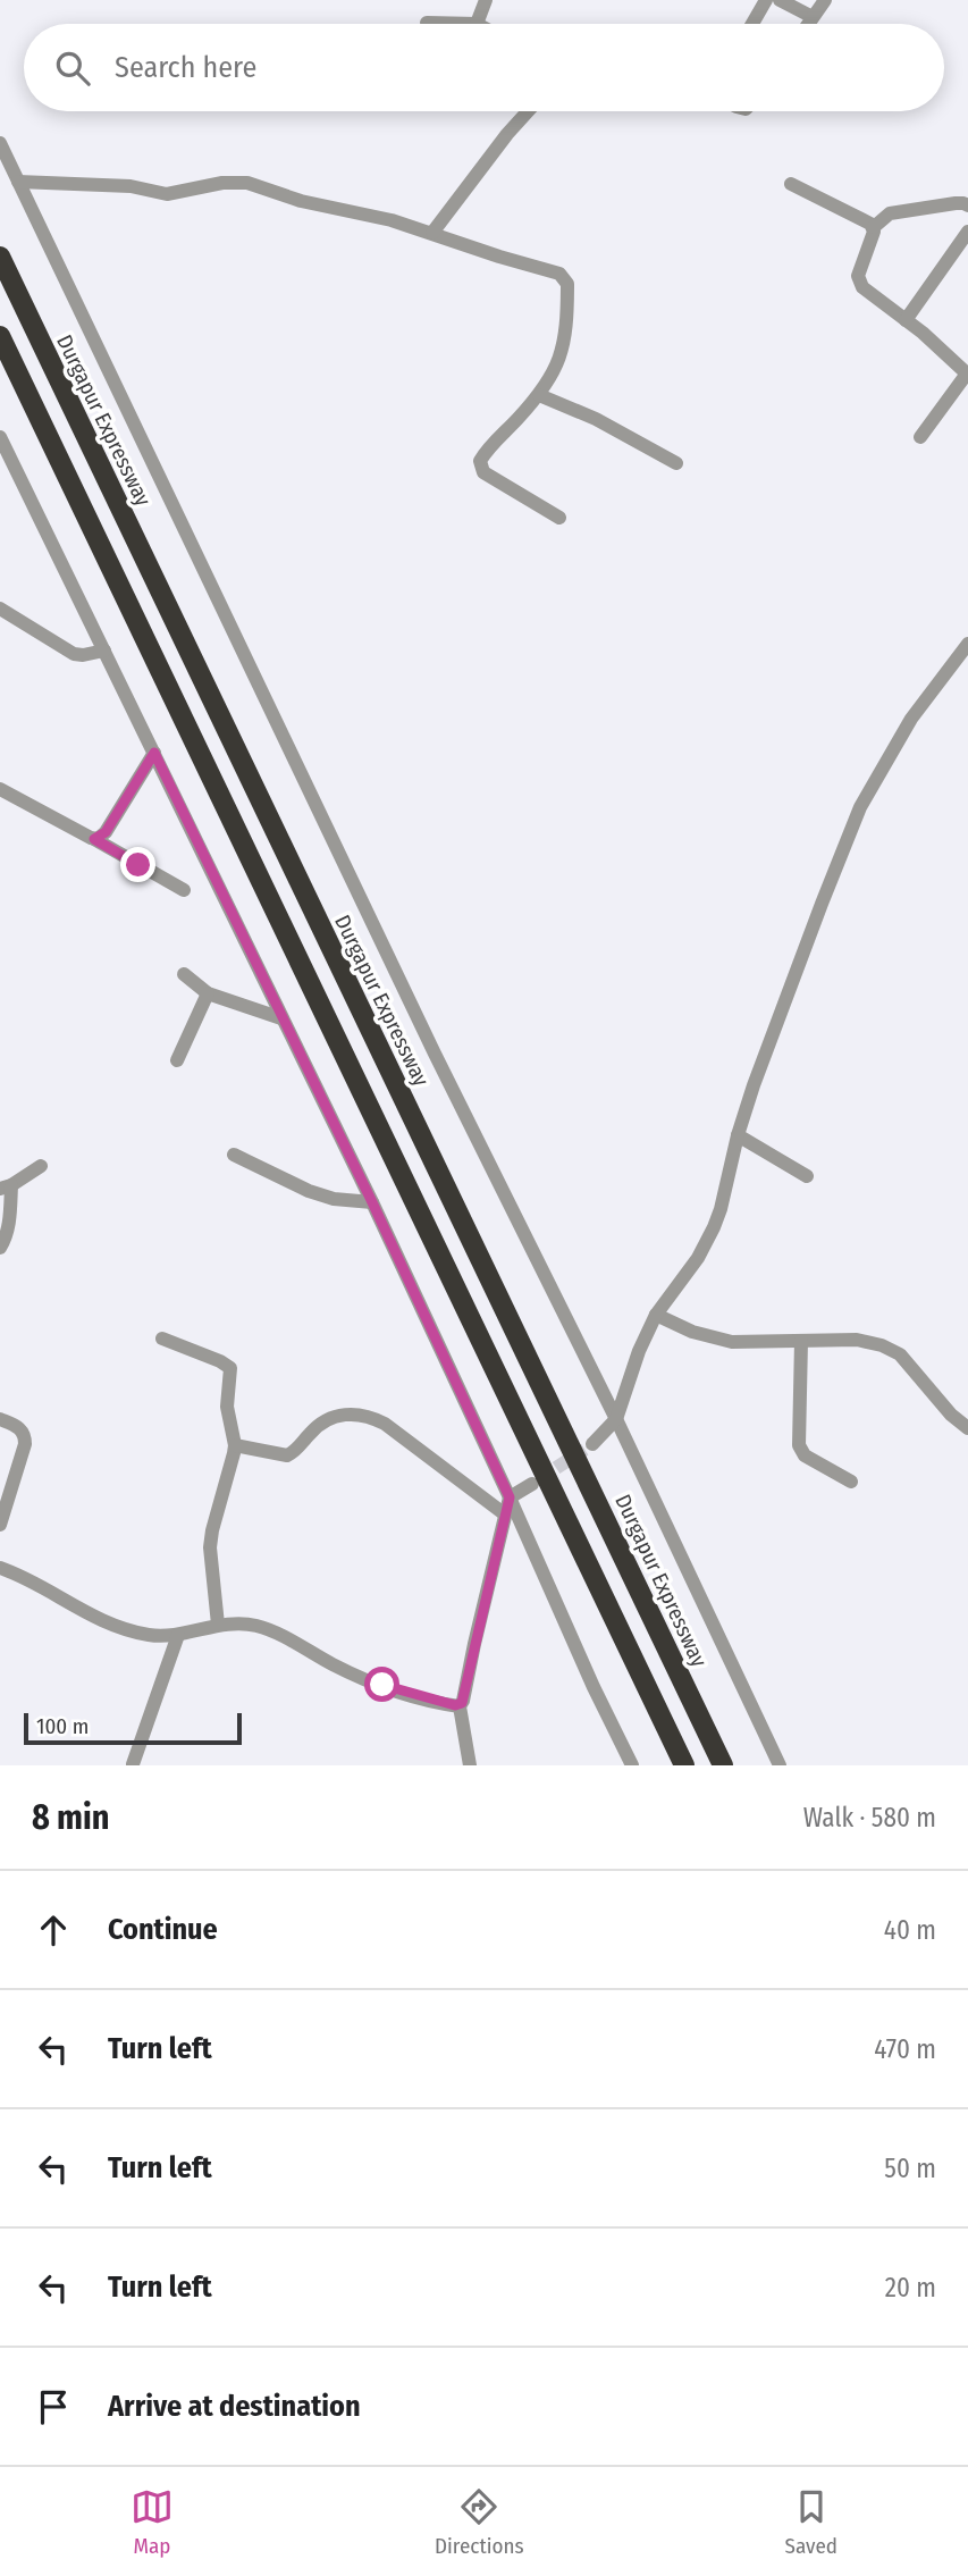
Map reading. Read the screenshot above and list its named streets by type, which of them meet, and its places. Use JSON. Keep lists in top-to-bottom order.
{
  "streets": {
    "highway": ["Durgapur Expressway"]
  },
  "scale_bar": "100 m",
  "page": {
    "search": "Search here",
    "scale": "100 m",
    "heading": ["8 min", "Walk · 580 m"],
    "list": [
      ["Continue", "40 m"],
      ["Turn left", "470 m"],
      ["Turn left", "50 m"],
      ["Turn left", "20 m"],
      "Arrive at destination"
    ],
    "nav": ["Map", "Directions", "Saved"]
  }
}
